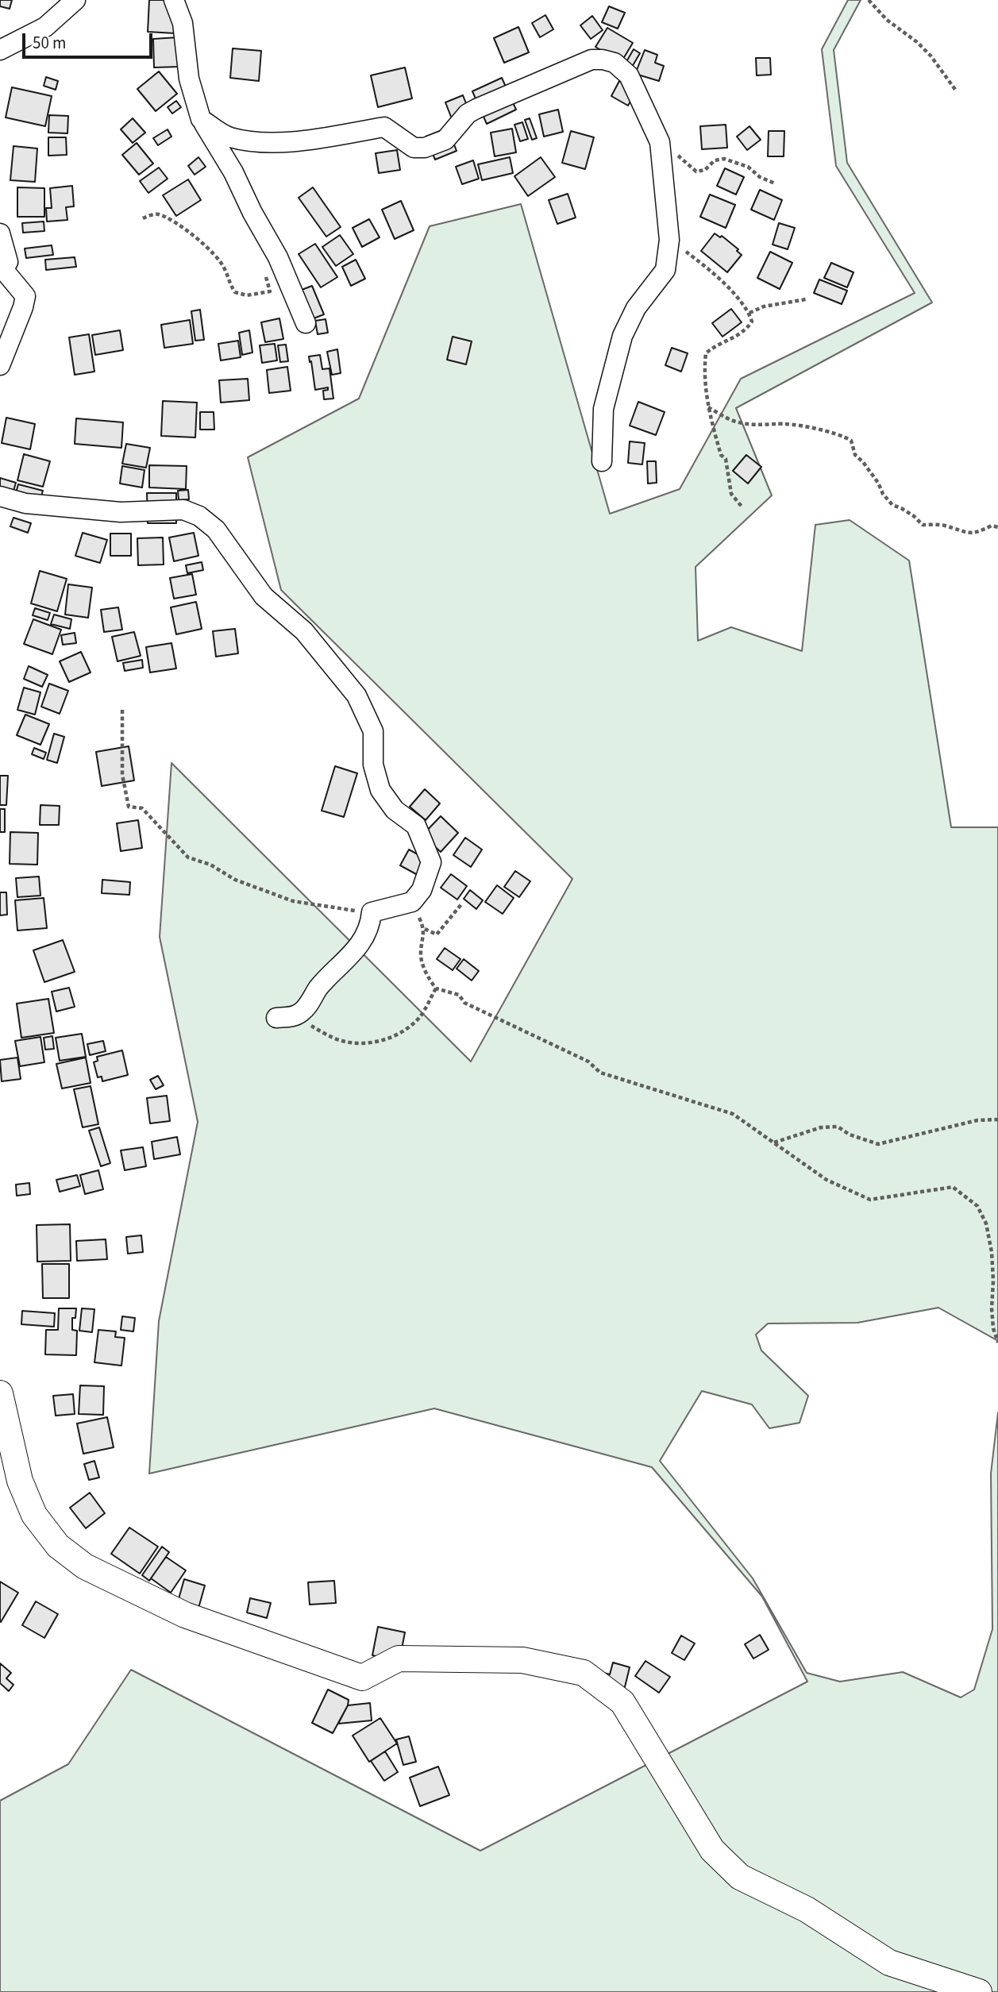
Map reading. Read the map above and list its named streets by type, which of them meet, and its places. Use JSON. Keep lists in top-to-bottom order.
{
  "scale_bar": "50 m"
}
